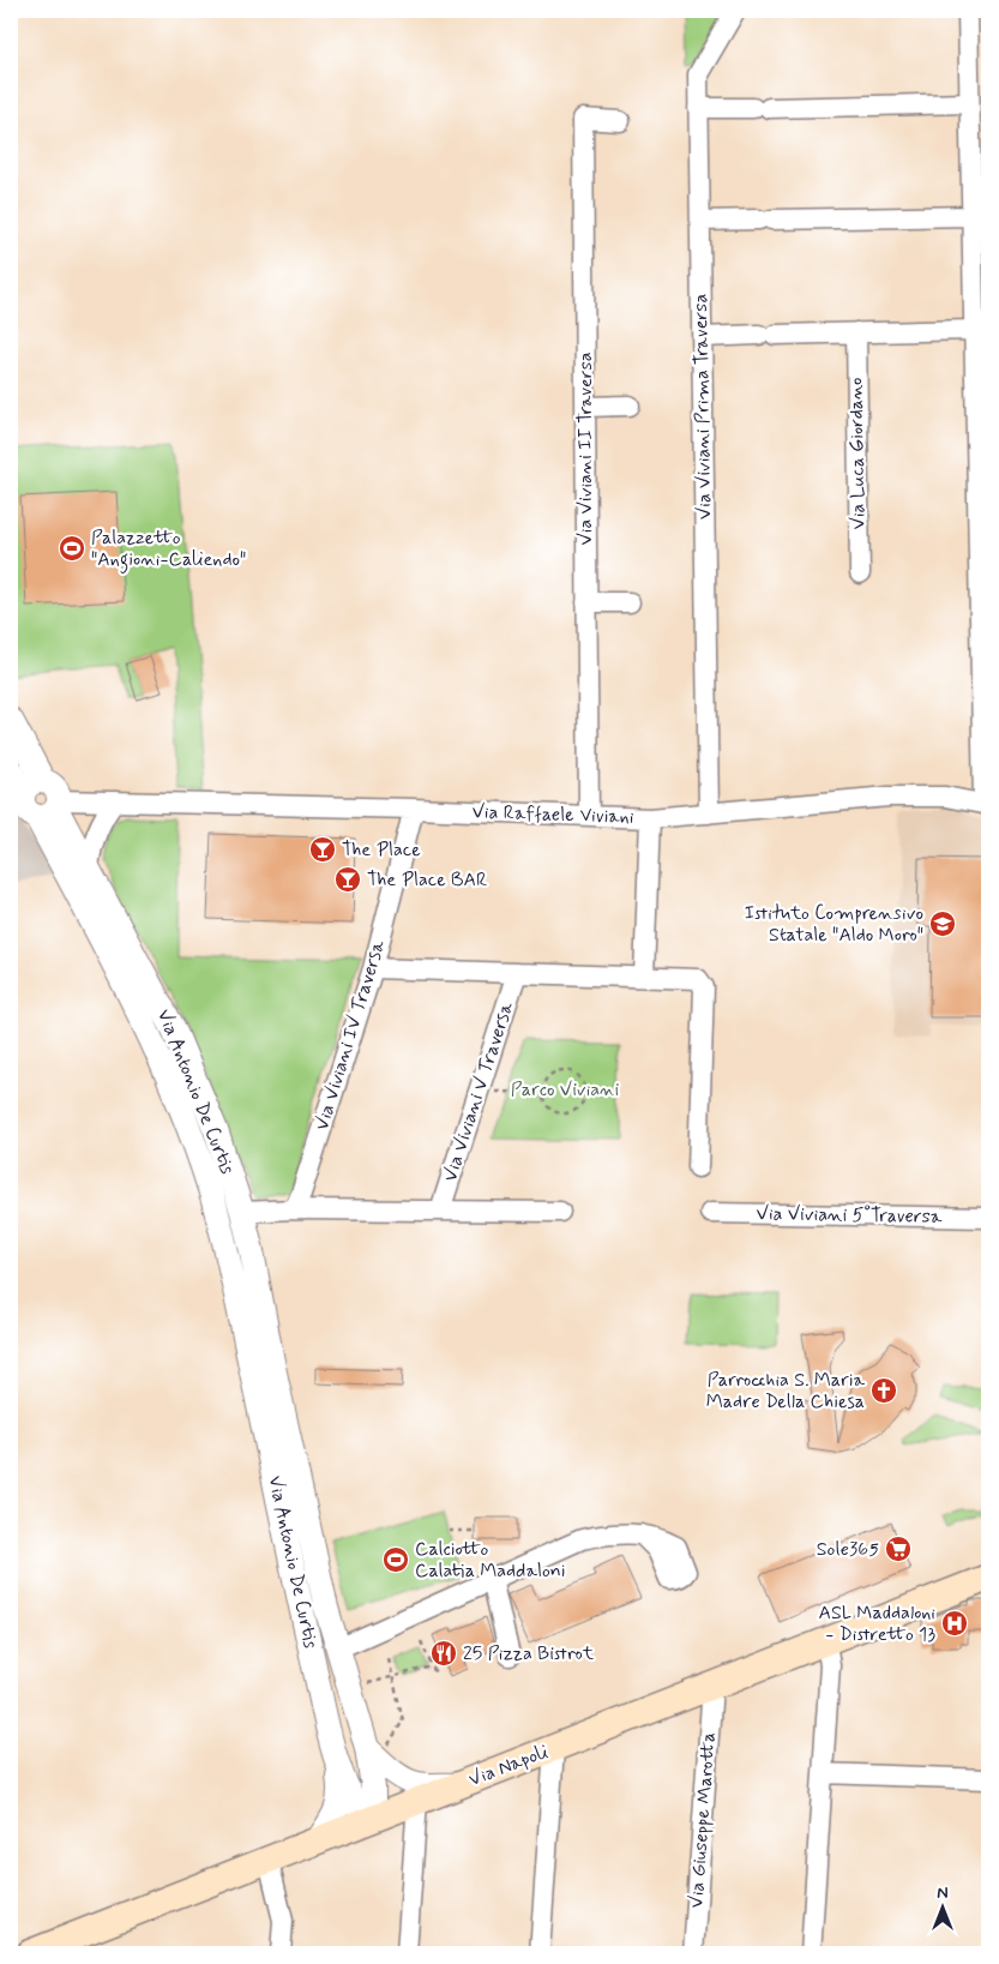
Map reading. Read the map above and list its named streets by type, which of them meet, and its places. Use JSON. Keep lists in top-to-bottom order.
{
  "streets": {
    "main road": ["Via Napoli"],
    "street": [
      "Via Viviani Prima Traversa",
      "Via Viviani II Traversa",
      "Via Luca Giordano",
      "Via Raffaele Viviani",
      "Via Viviani IV Traversa",
      "Via Antonio De Curtis",
      "Via Viviani V Traversa",
      "Via Viviani 5°Traversa",
      "Via Giuseppe Marotta"
    ]
  },
  "crossings": [
    ["Via Viviani Prima Traversa", "Via Raffaele Viviani"],
    ["Via Viviani II Traversa", "Via Raffaele Viviani"],
    ["Via Raffaele Viviani", "Via Viviani IV Traversa"],
    ["Via Raffaele Viviani", "Via Antonio De Curtis"],
    ["Via Viviani IV Traversa", "Via Viviani V Traversa"],
    ["Via Antonio De Curtis", "Via Napoli"],
    ["Via Napoli", "Via Giuseppe Marotta"]
  ],
  "parks": ["Parco Viviani"],
  "places": {
    "sports": ["Palazzetto \"Angioni-Caliendo\"", "Calciotto Calatia Maddaloni"],
    "bar": ["The Place", "The Place BAR"],
    "school or university": ["Istituto Comprensivo Statale \"Aldo Moro\""],
    "church": ["Parrocchia S. Maria Madre Della Chiesa"],
    "supermarket": ["Sole365"],
    "hospital": ["ASL Maddaloni - Distretto 13"],
    "restaurant": ["25 Pizza Bistrot"]
  },
  "north": "top"
}
